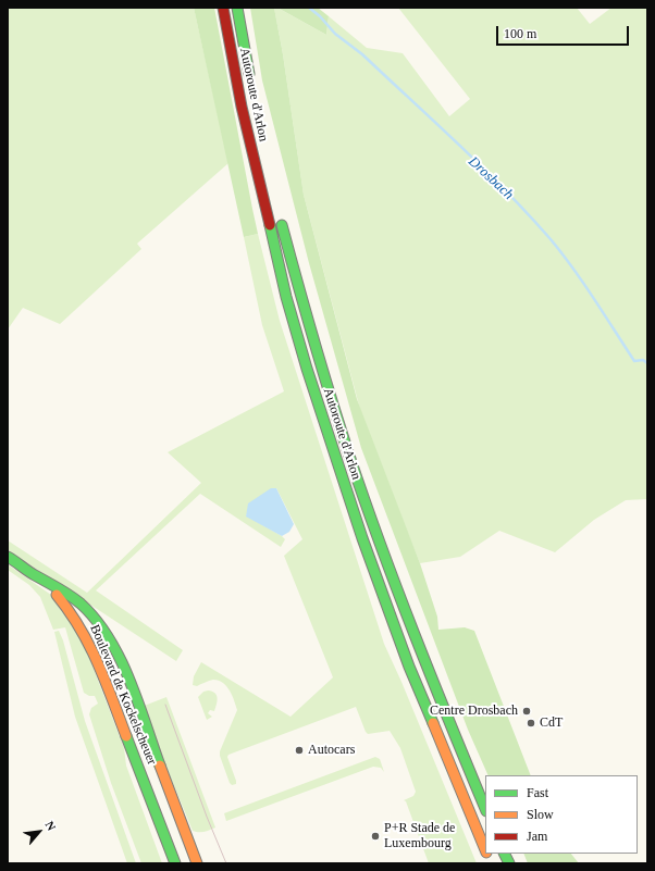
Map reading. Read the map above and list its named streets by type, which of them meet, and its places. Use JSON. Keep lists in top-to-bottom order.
{
  "streets": {
    "main road": ["Autoroute d'Arlon", "Boulevard de Kockelscheuer"]
  },
  "water": ["Drosbach"],
  "places": [
    "Centre Drosbach",
    "CdT",
    "Autocars",
    "P+R Stade de Luxembourg"
  ],
  "legend": ["Fast", "Slow", "Jam"],
  "scale_bar": "100 m",
  "north": "top right"
}
